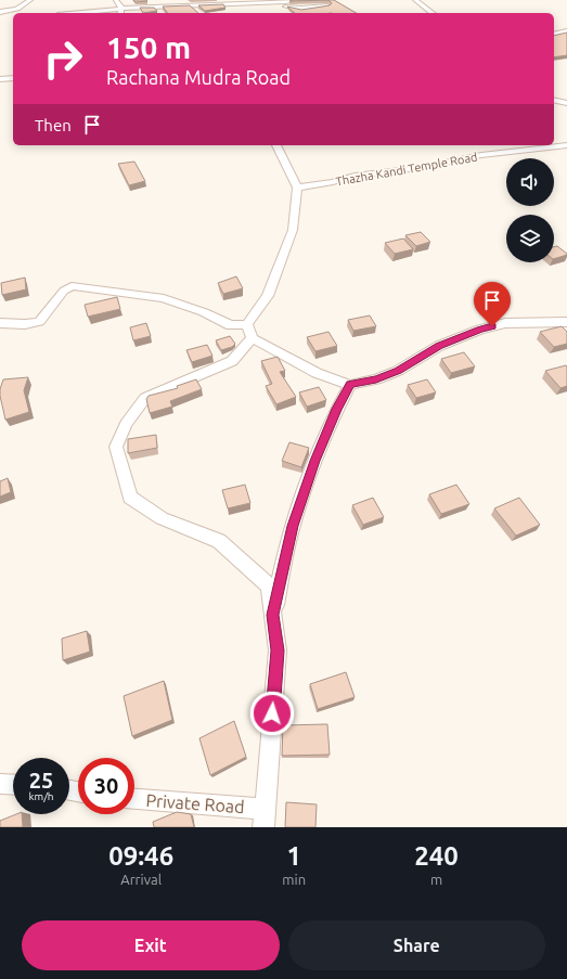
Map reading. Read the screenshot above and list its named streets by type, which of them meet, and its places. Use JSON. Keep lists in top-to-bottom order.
{
  "streets": {
    "street": ["Thazha Kandi Temple Road", "Private Road"]
  },
  "page": {
    "turn": ["150 m", "Rachana Mudra Road"],
    "then": "Then",
    "speed": "25 km/h",
    "limit": "30",
    "eta": [
      "09:46",
      "Arrival",
      "1",
      "min",
      "240",
      "m"
    ],
    "buttons": ["Exit", "Share"]
  }
}
